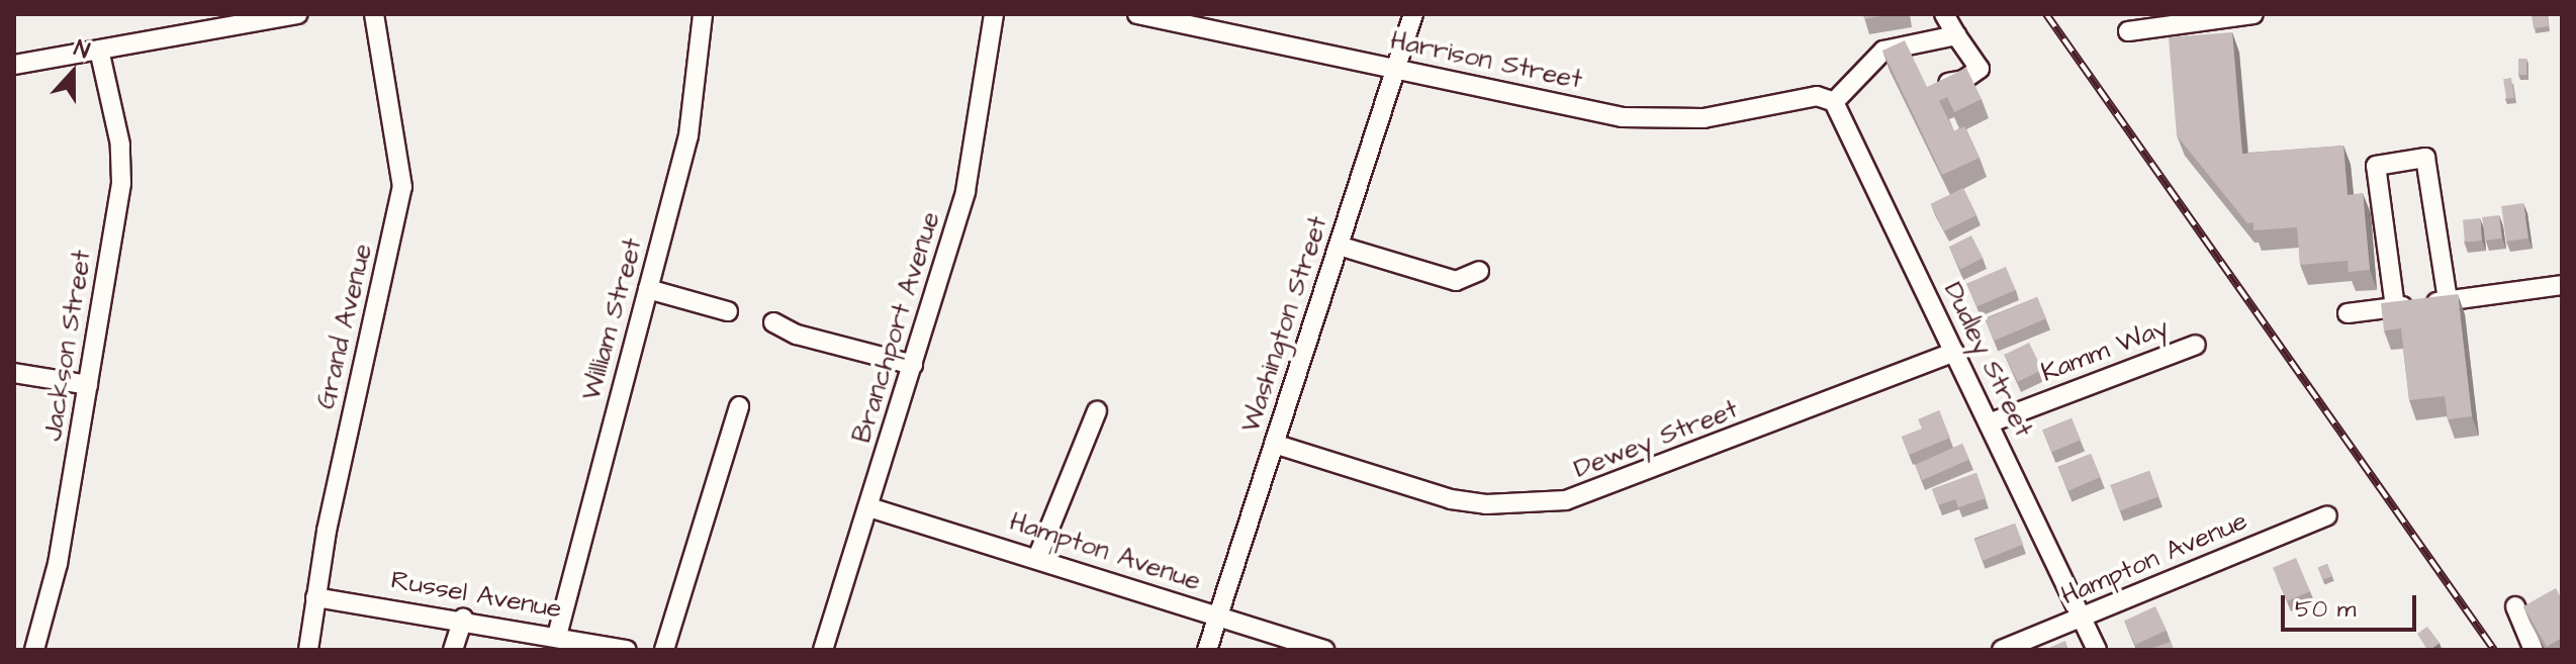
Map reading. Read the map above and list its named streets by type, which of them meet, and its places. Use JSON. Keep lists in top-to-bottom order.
{
  "streets": {
    "street": [
      "Harrison Street",
      "William Street",
      "Washington Street",
      "Grand Avenue",
      "Branchport Avenue",
      "Jackson Street",
      "Kamm Way",
      "Dudley Street",
      "Dewey Street",
      "Hampton Avenue",
      "Russel Avenue"
    ]
  },
  "crossings": [
    ["Harrison Street", "Washington Street"],
    ["Harrison Street", "Dudley Street"],
    ["William Street", "Russel Avenue"],
    ["Washington Street", "Dewey Street"],
    ["Washington Street", "Hampton Avenue"],
    ["Grand Avenue", "Russel Avenue"],
    ["Branchport Avenue", "Hampton Avenue"],
    ["Kamm Way", "Dudley Street"],
    ["Dudley Street", "Dewey Street"],
    ["Dudley Street", "Hampton Avenue"]
  ],
  "scale_bar": "50 m",
  "north": "top"
}
